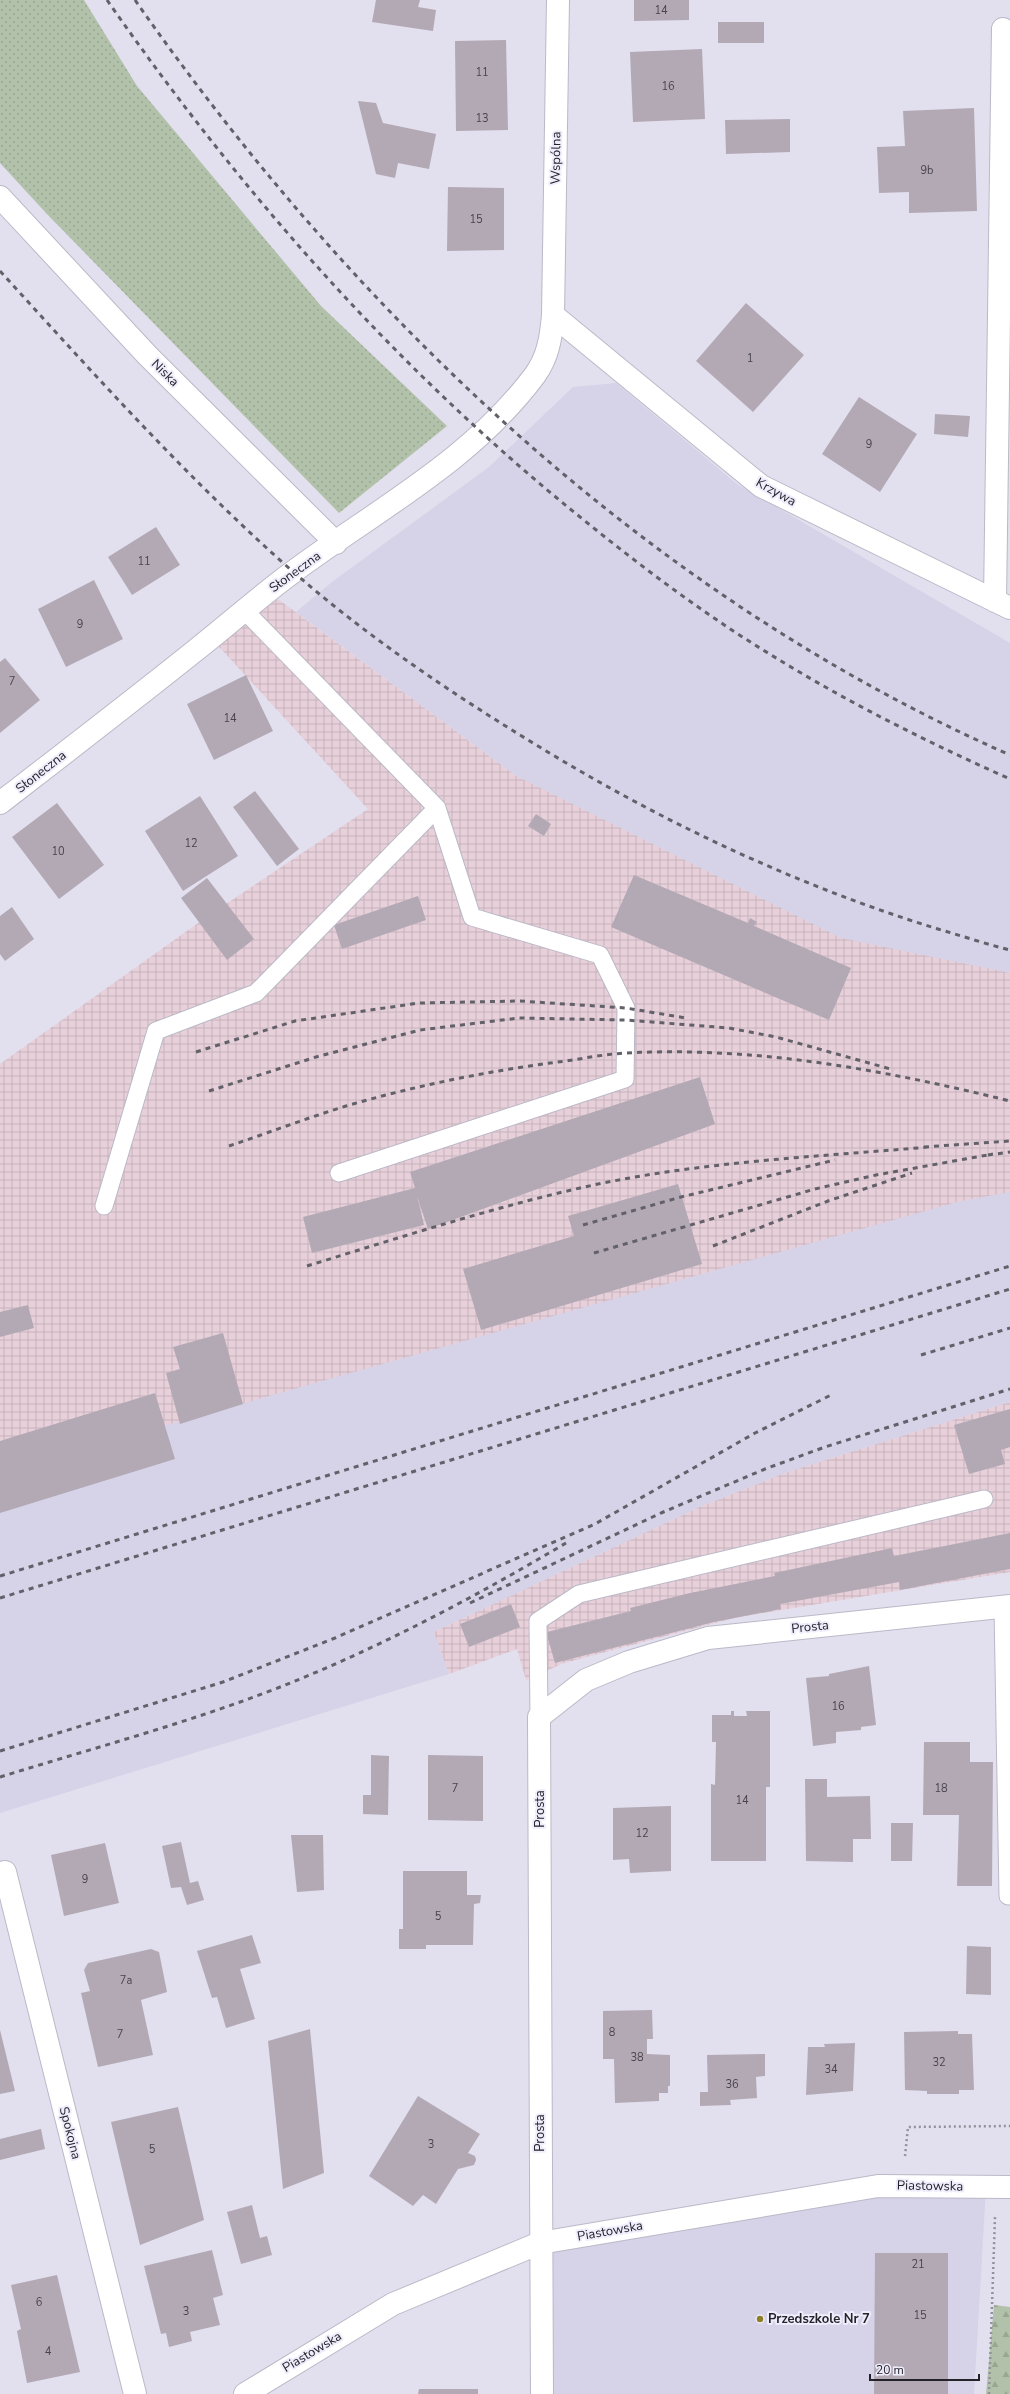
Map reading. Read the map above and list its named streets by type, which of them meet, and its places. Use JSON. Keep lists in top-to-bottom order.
{
  "streets": {
    "street": [
      "Wspólna",
      "Niska",
      "Krzywa",
      "Słoneczna",
      "Prosta",
      "Spokojna",
      "Piastowska"
    ]
  },
  "crossings": [
    ["Wspólna", "Krzywa"],
    ["Wspólna", "Słoneczna"],
    ["Niska", "Słoneczna"],
    ["Krzywa", "Słoneczna"],
    ["Prosta", "Piastowska"]
  ],
  "places": ["Przedszkole Nr 7"],
  "house_numbers": [
    "14",
    "11",
    "16",
    "13",
    "9b",
    "15",
    "1",
    "9",
    "11",
    "9",
    "7",
    "14",
    "12",
    "10",
    "16",
    "7",
    "18",
    "14",
    "12",
    "9",
    "5",
    "7a",
    "8",
    "7",
    "38",
    "32",
    "34",
    "36",
    "3",
    "5",
    "21",
    "6",
    "3",
    "15",
    "4"
  ],
  "scale_bar": "20 m"
}
